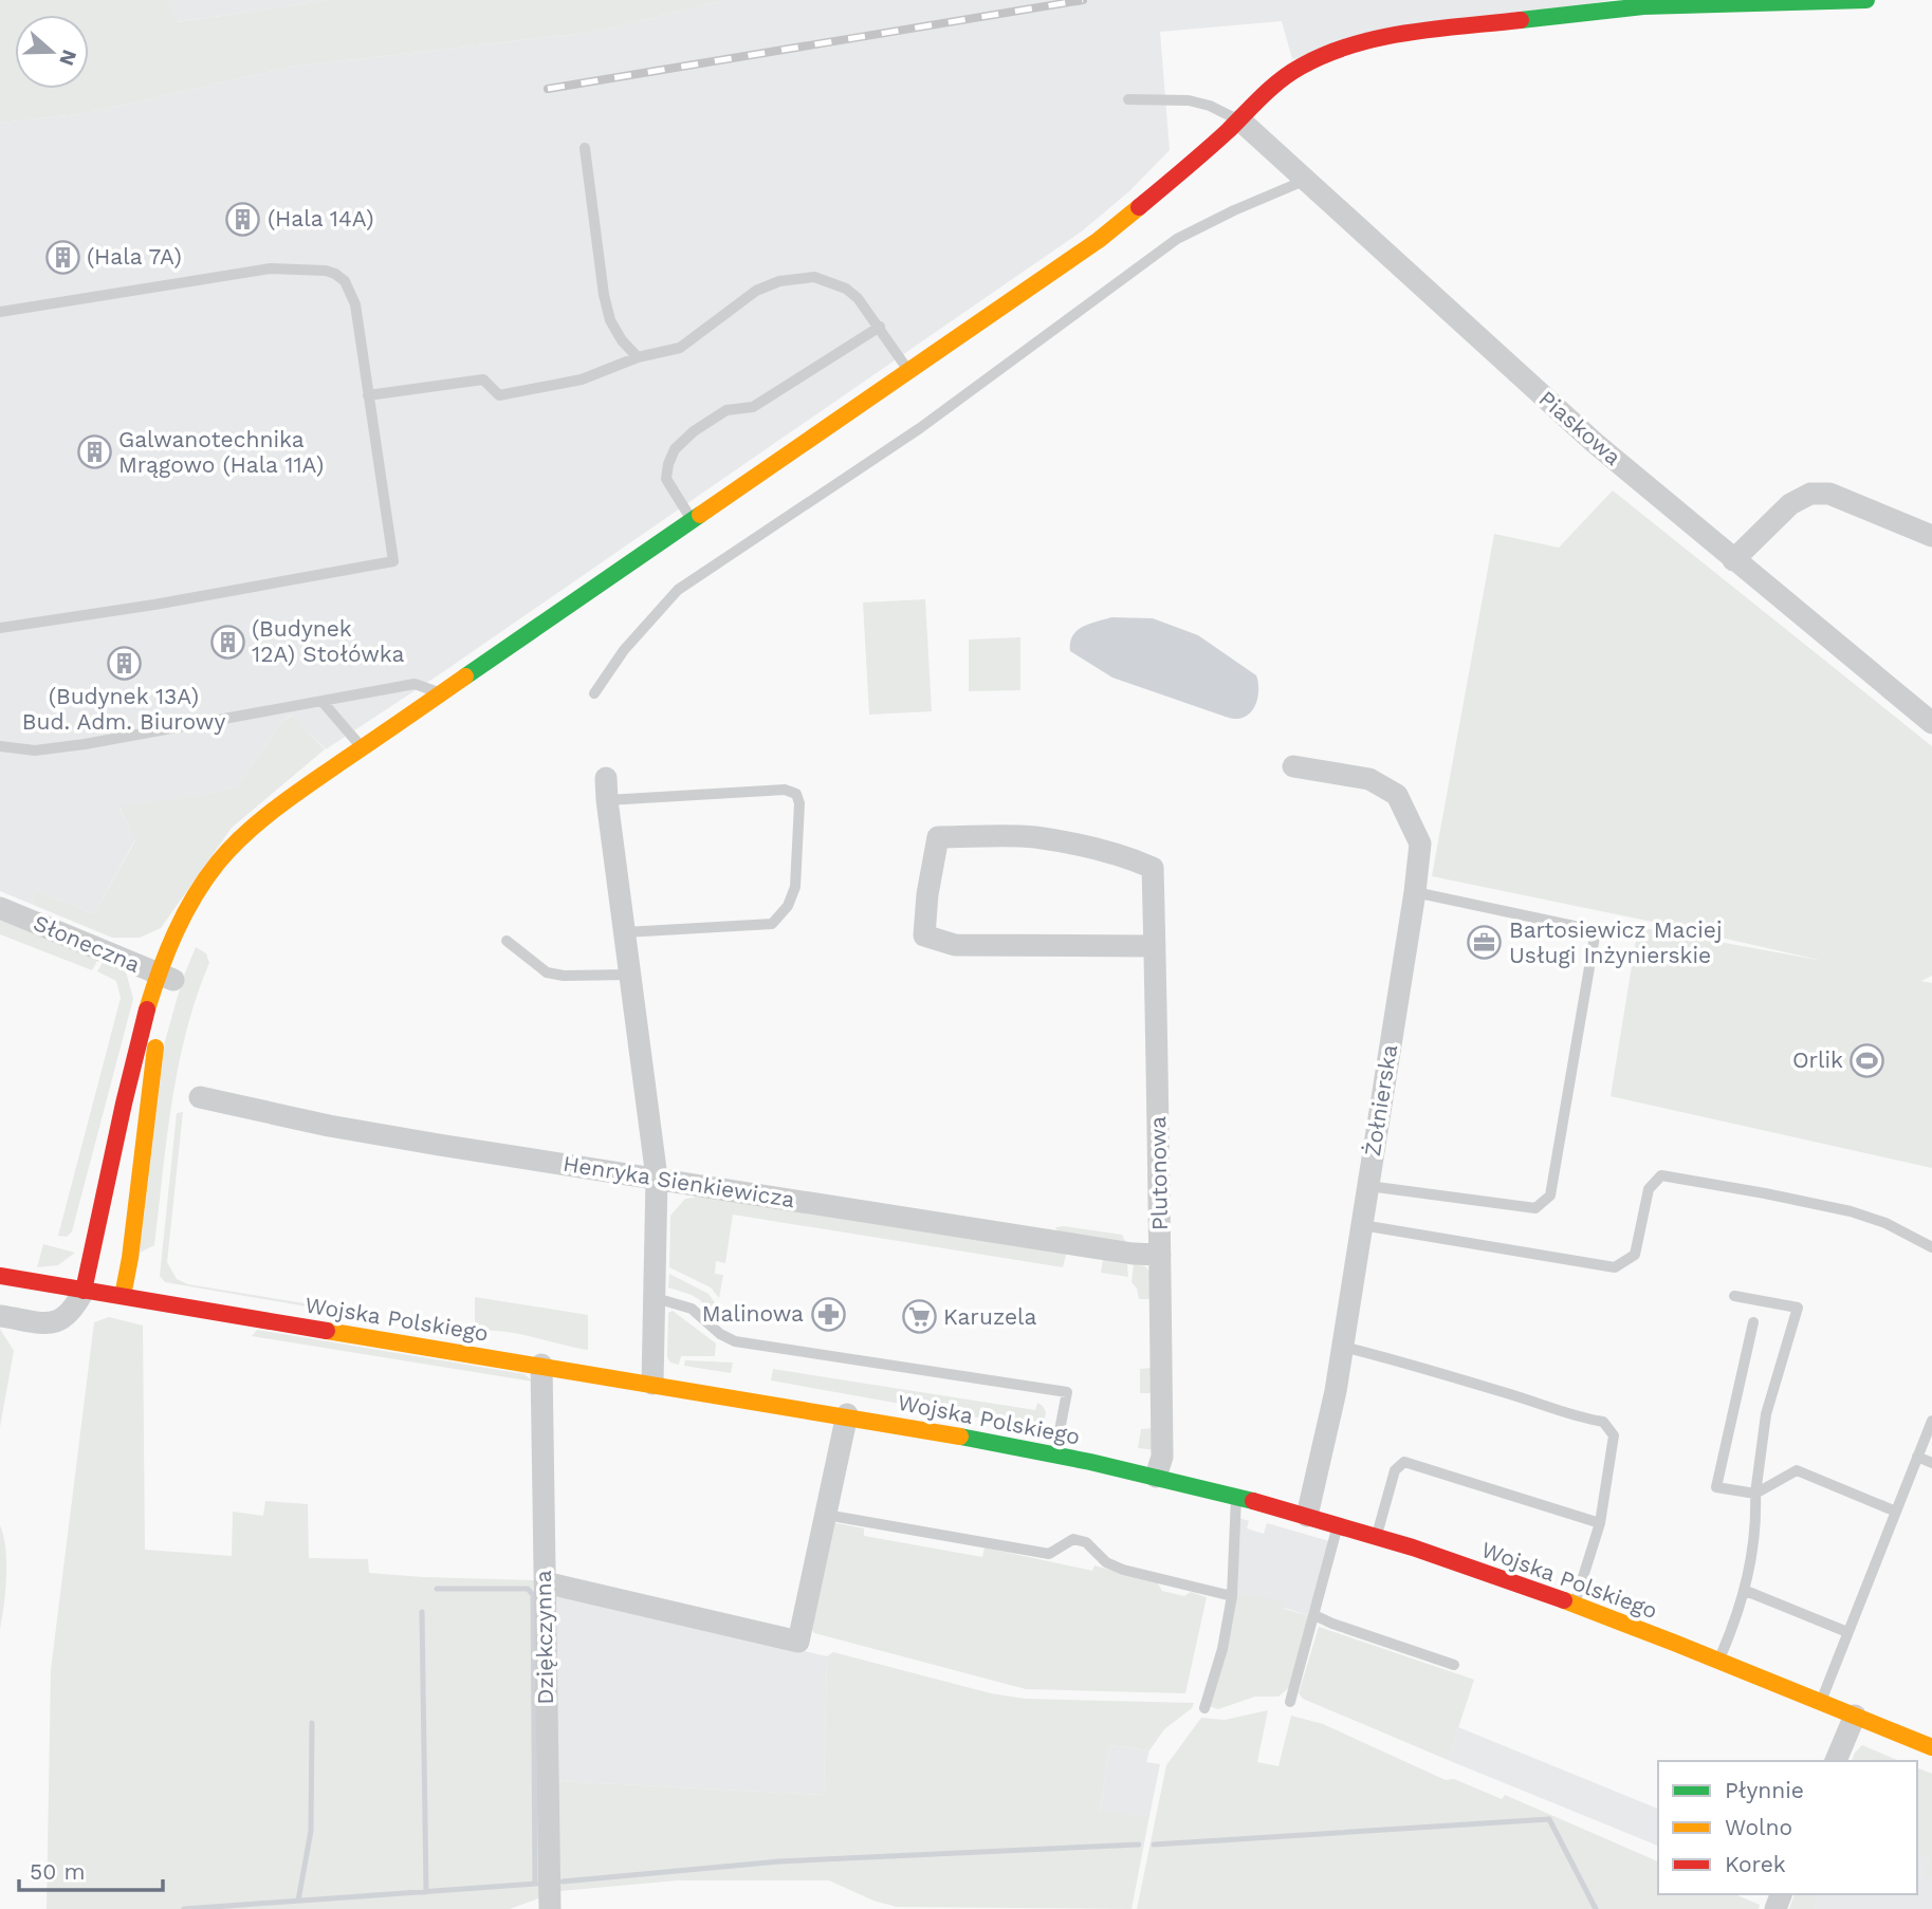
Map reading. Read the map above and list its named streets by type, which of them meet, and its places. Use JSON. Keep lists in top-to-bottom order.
{
  "streets": {
    "street": [
      "Piaskowa",
      "Słoneczna",
      "Żołnierska",
      "Plutonowa",
      "Henryka Sienkiewicza",
      "Wojska Polskiego",
      "Dziękczynna"
    ]
  },
  "crossings": [
    ["Żołnierska", "Wojska Polskiego"],
    ["Plutonowa", "Henryka Sienkiewicza"],
    ["Plutonowa", "Wojska Polskiego"],
    ["Wojska Polskiego", "Dziękczynna"]
  ],
  "places": {
    "building": [
      "(Hala 14A)",
      "(Hala 7A)",
      "Galwanotechnika Mrągowo (Hala 11A)",
      "(Budynek 12A) Stołówka",
      "(Budynek 13A) Bud. Adm. Biurowy"
    ],
    "office": ["Bartosiewicz Maciej Usługi Inżynierskie"],
    "sports": ["Orlik"],
    "pharmacy": ["Malinowa"],
    "supermarket": ["Karuzela"]
  },
  "legend": ["Płynnie", "Wolno", "Korek"],
  "scale_bar": "50 m",
  "north": "right"
}
